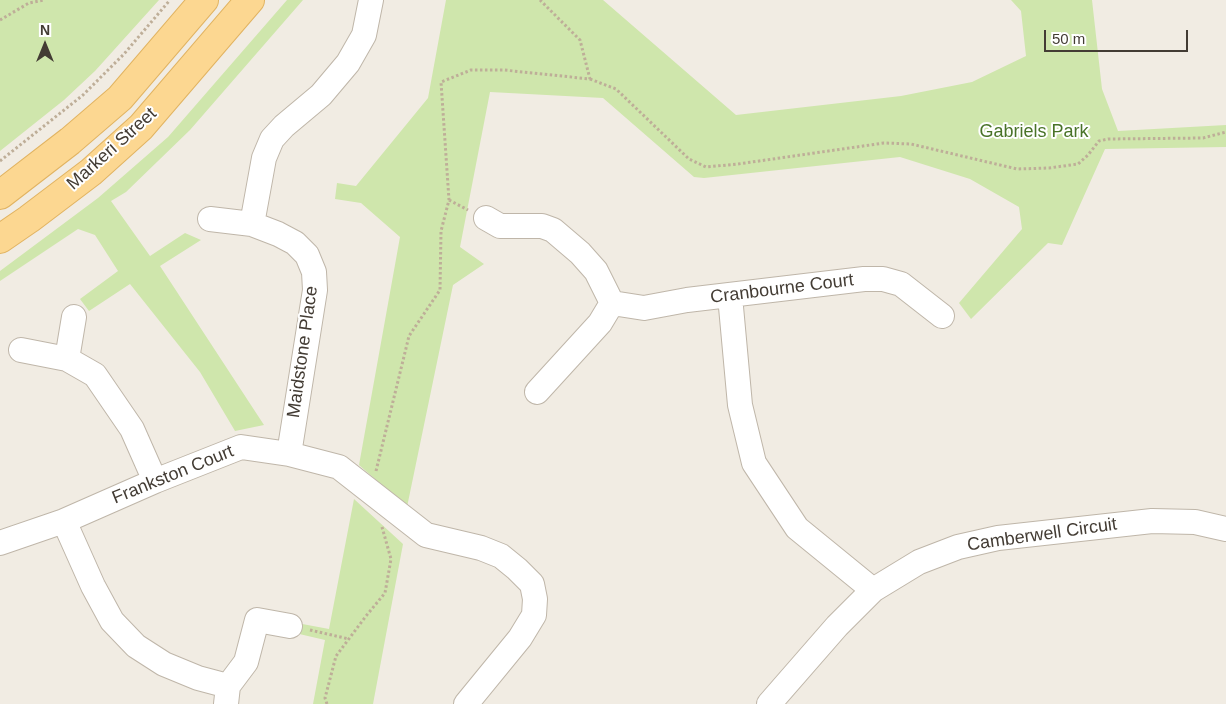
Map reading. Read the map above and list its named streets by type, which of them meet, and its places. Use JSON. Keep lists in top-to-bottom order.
{
  "streets": {
    "main road": ["Markeri Street"],
    "street": [
      "Cranbourne Court",
      "Maidstone Place",
      "Frankston Court",
      "Camberwell Circuit"
    ]
  },
  "crossings": [
    ["Maidstone Place", "Frankston Court"]
  ],
  "parks": ["Gabriels Park"],
  "scale_bar": "50 m",
  "north": "top"
}
